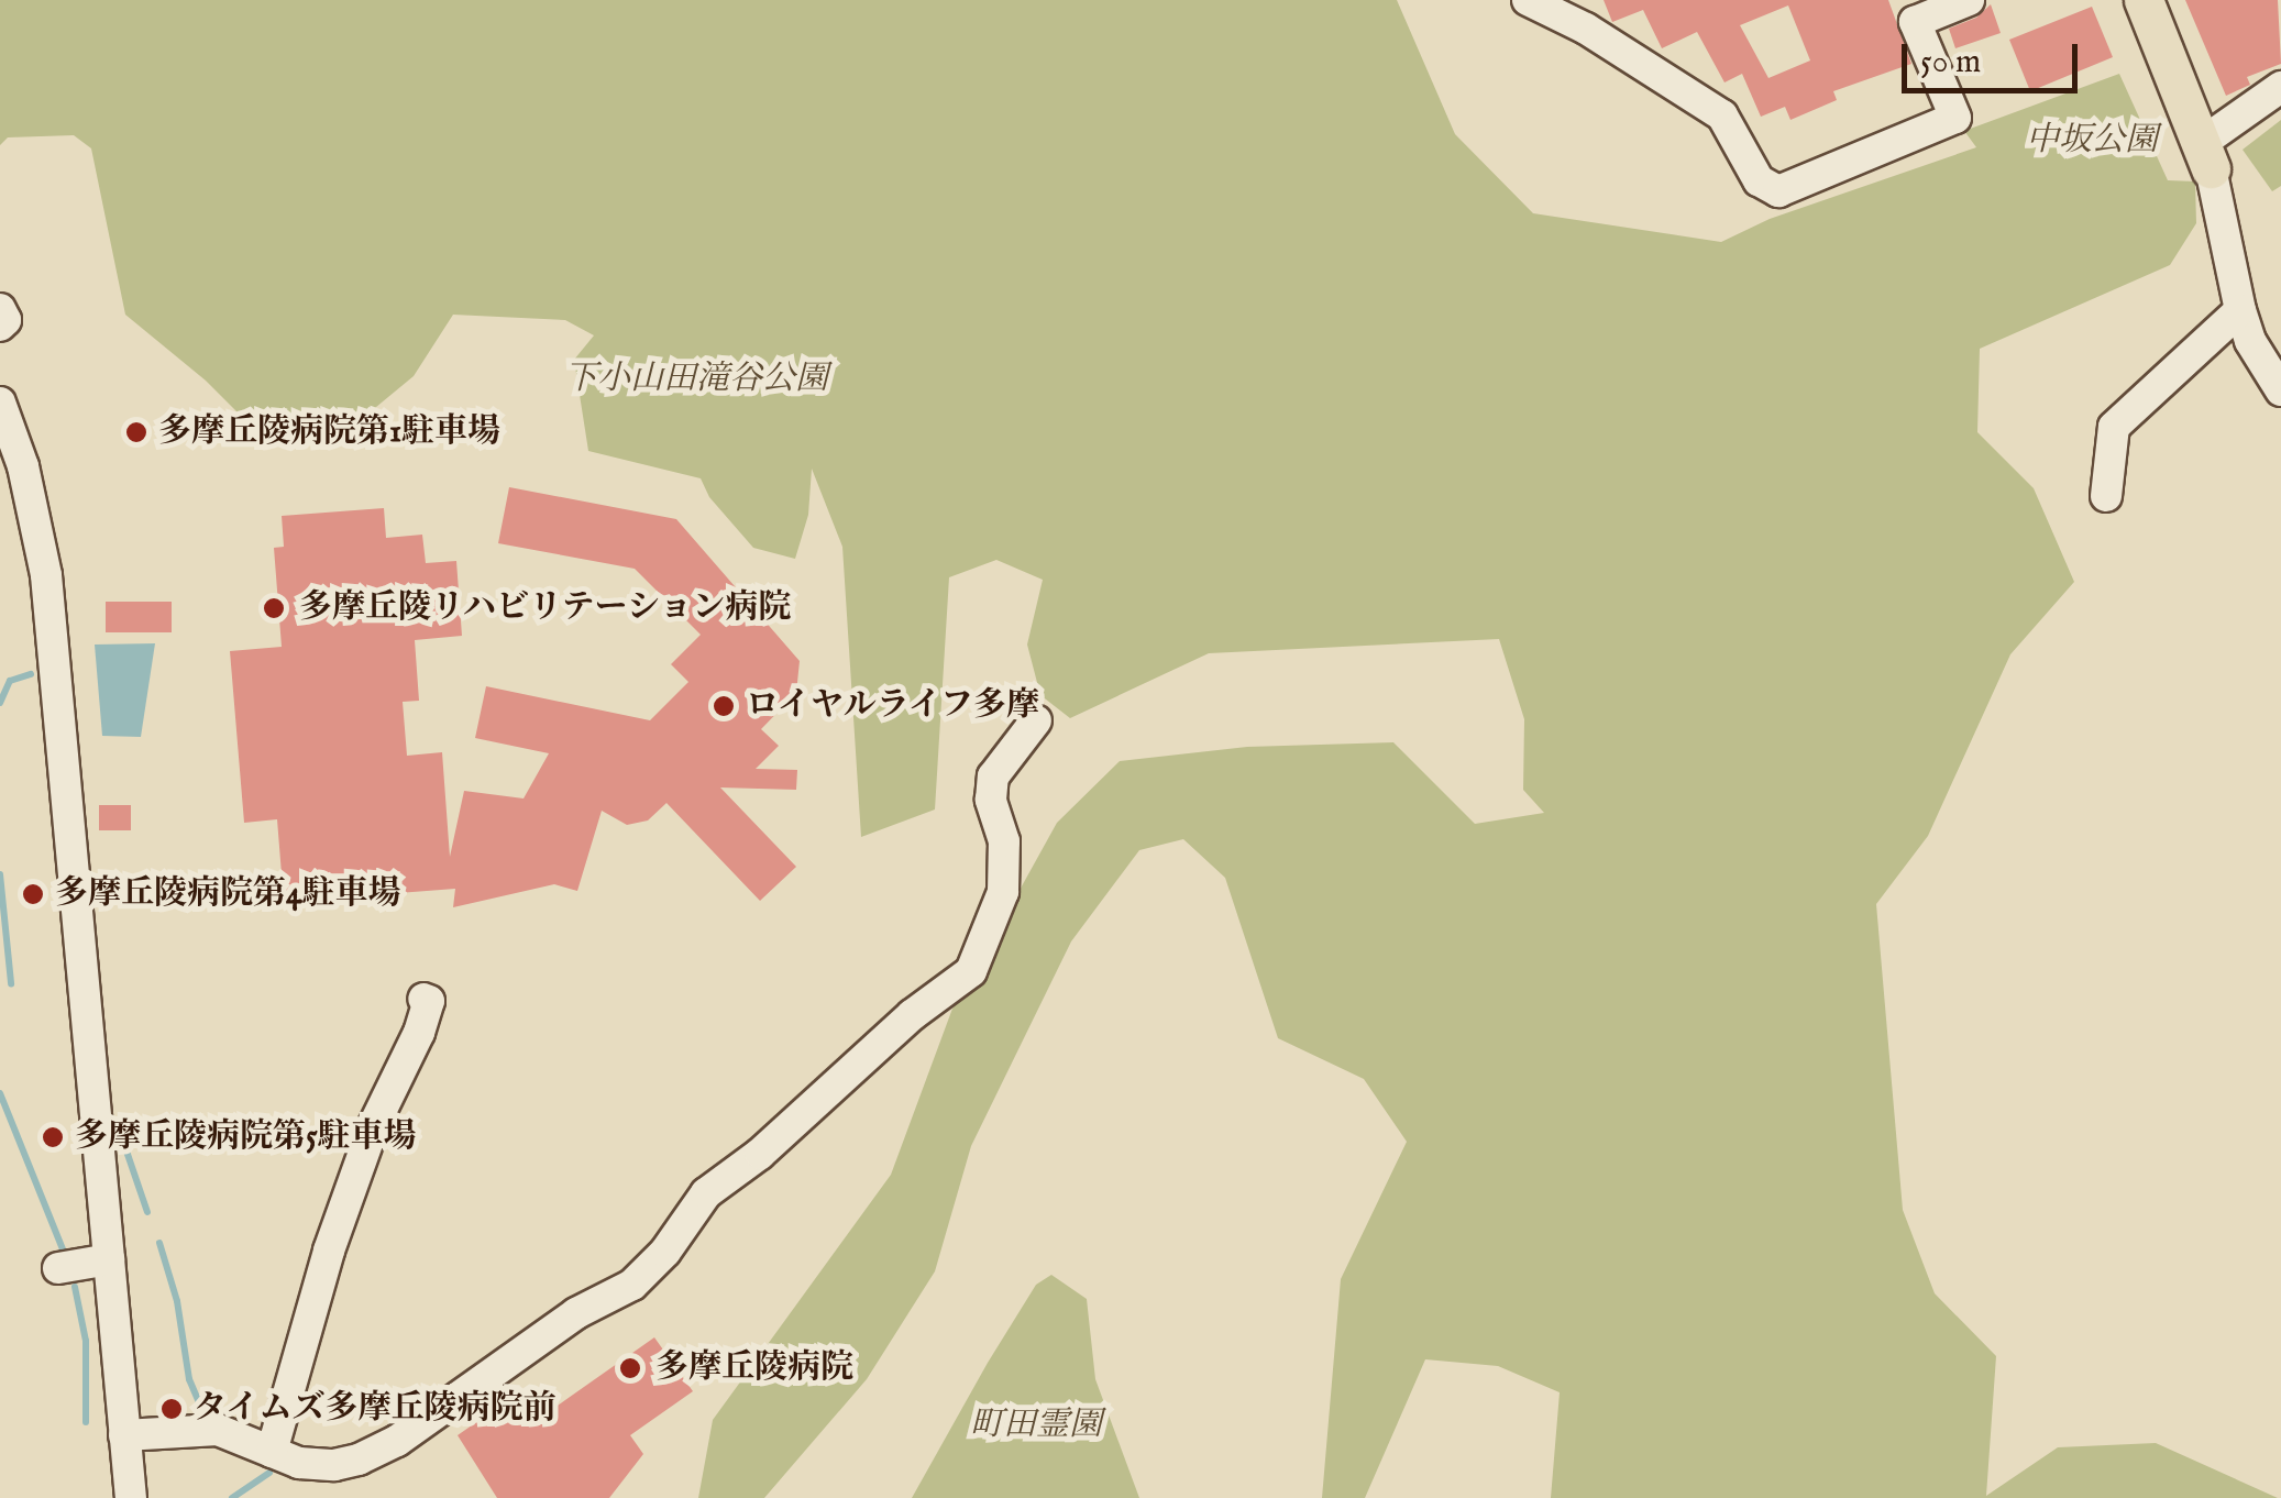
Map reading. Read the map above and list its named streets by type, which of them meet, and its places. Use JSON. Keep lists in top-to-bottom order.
{
  "parks": ["中坂公園", "下小山田滝谷公園", "町田霊園"],
  "places": [
    "多摩丘陵病院第1駐車場",
    "多摩丘陵リハビリテーション病院",
    "ロイヤルライフ多摩",
    "多摩丘陵病院第4駐車場",
    "多摩丘陵病院第5駐車場",
    "多摩丘陵病院",
    "タイムズ多摩丘陵病院前"
  ],
  "scale_bar": "50 m"
}
